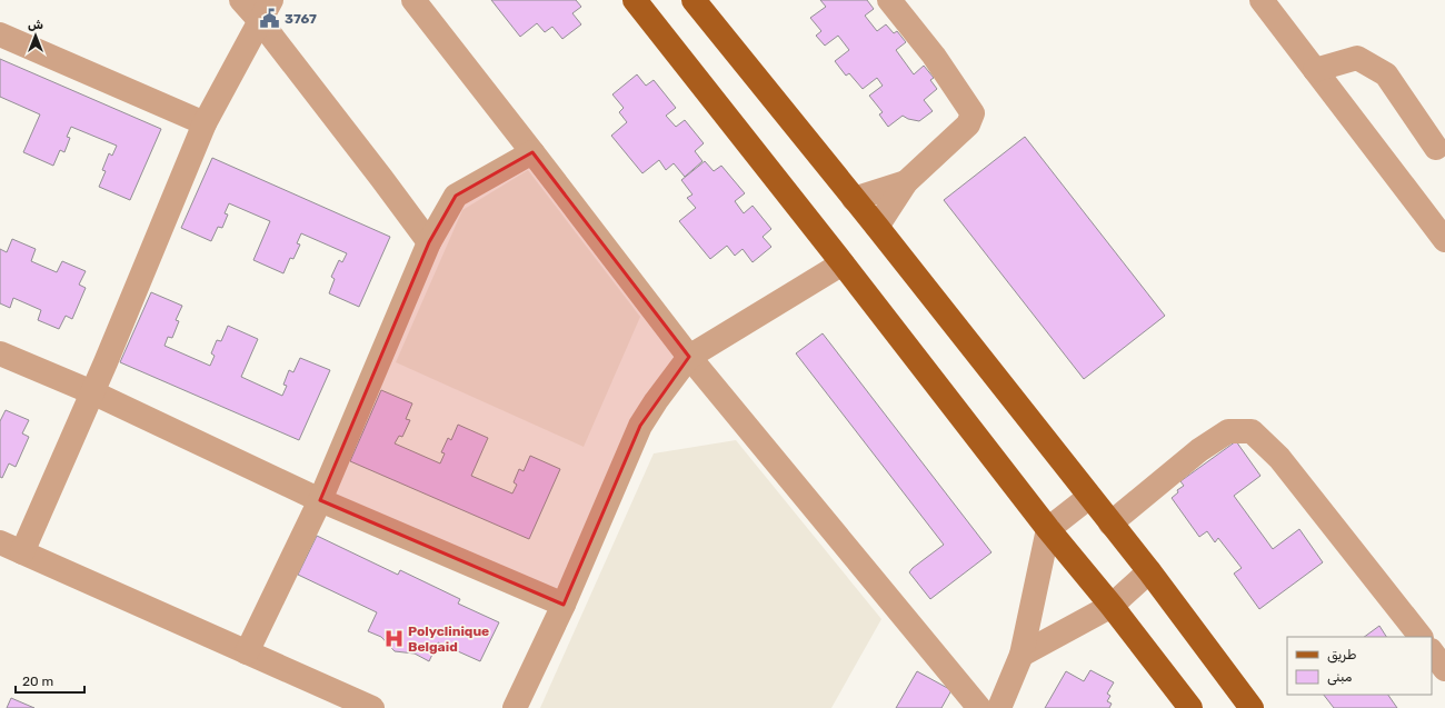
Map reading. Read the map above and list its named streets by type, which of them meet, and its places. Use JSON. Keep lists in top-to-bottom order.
{
  "places": {
    "public building": ["3767"],
    "hospital": ["Polyclinique Belgaid"]
  },
  "legend": ["طريق", "مبنى"],
  "scale_bar": "20 m",
  "north": "top"
}
